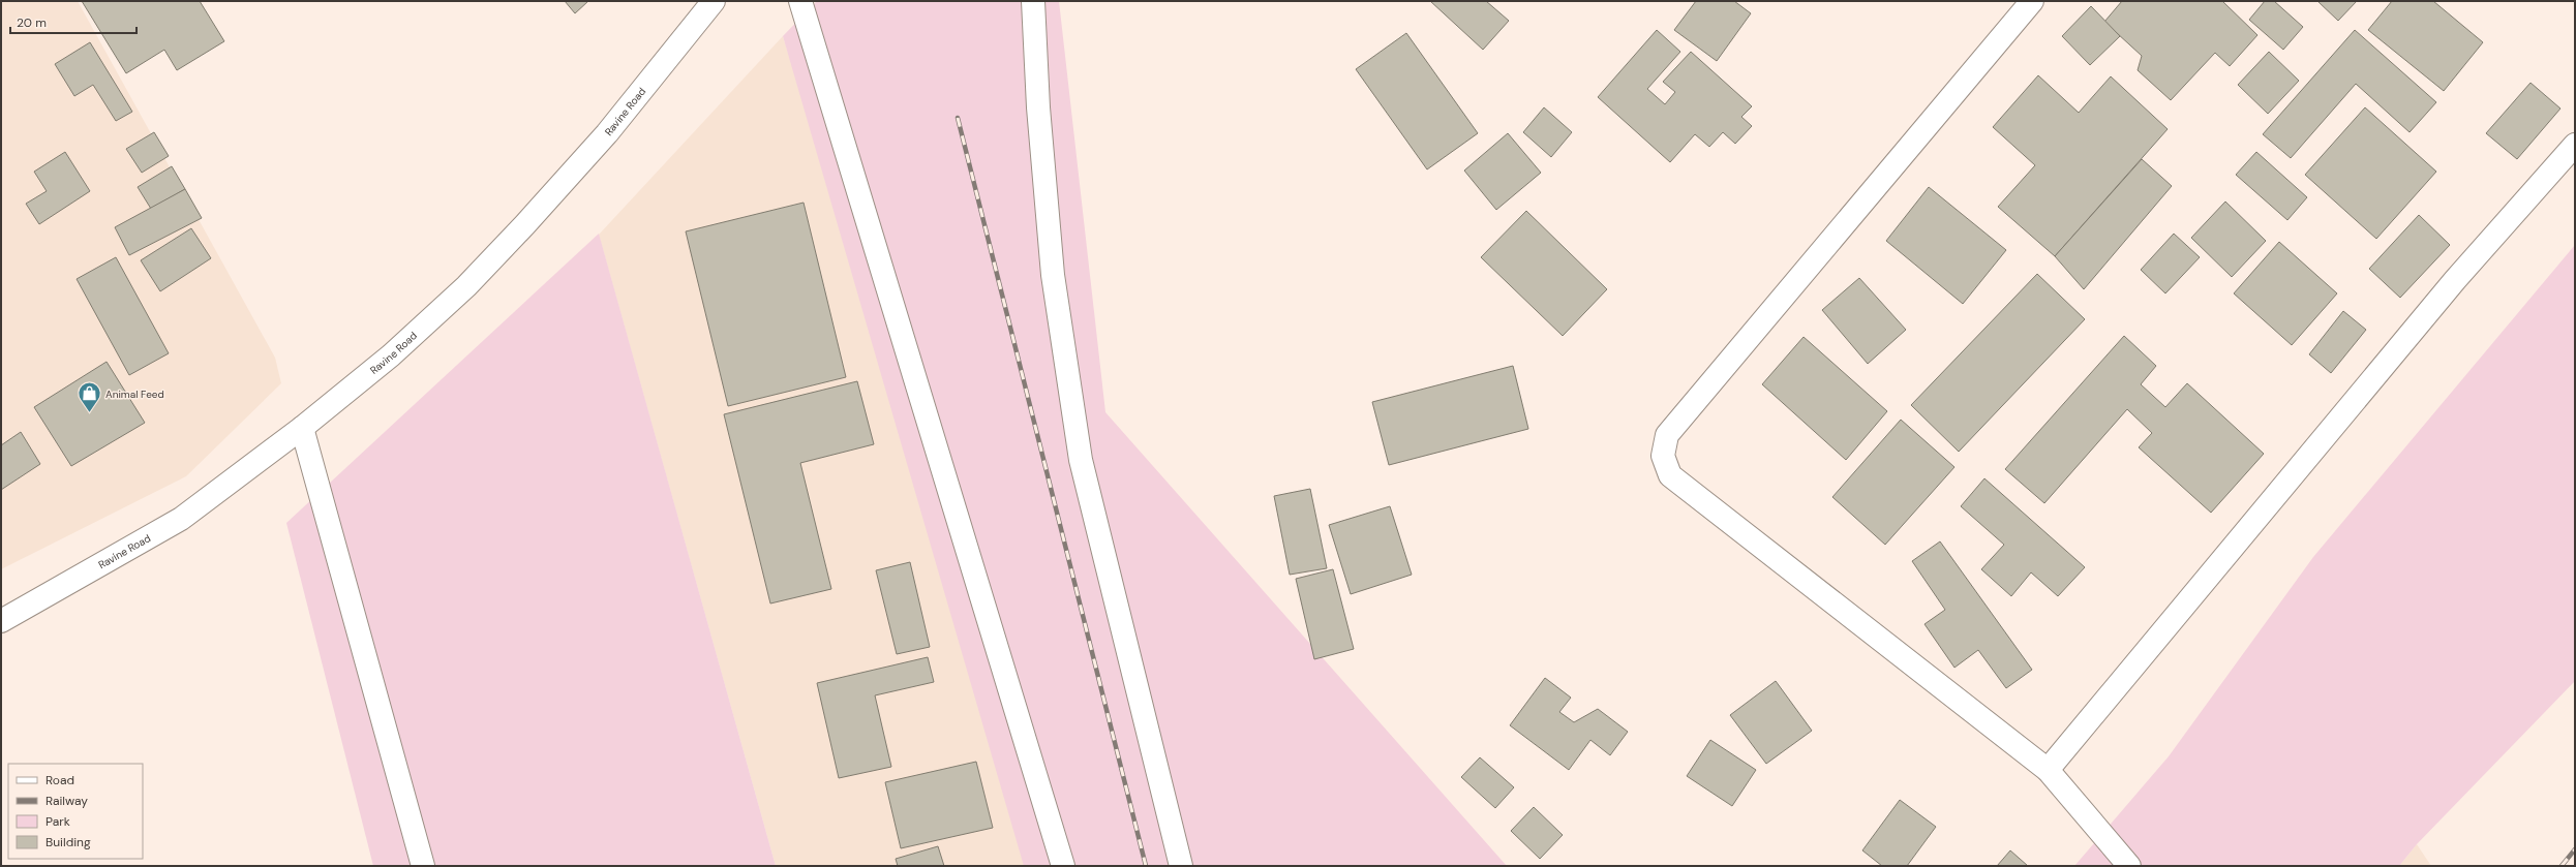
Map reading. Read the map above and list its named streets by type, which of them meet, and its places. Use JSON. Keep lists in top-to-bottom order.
{
  "streets": {
    "street": ["Ravine Road"]
  },
  "places": {
    "shop": ["Animal Feed"]
  },
  "legend": [
    "Road",
    "Railway",
    "Park",
    "Building"
  ],
  "scale_bar": "20 m"
}
